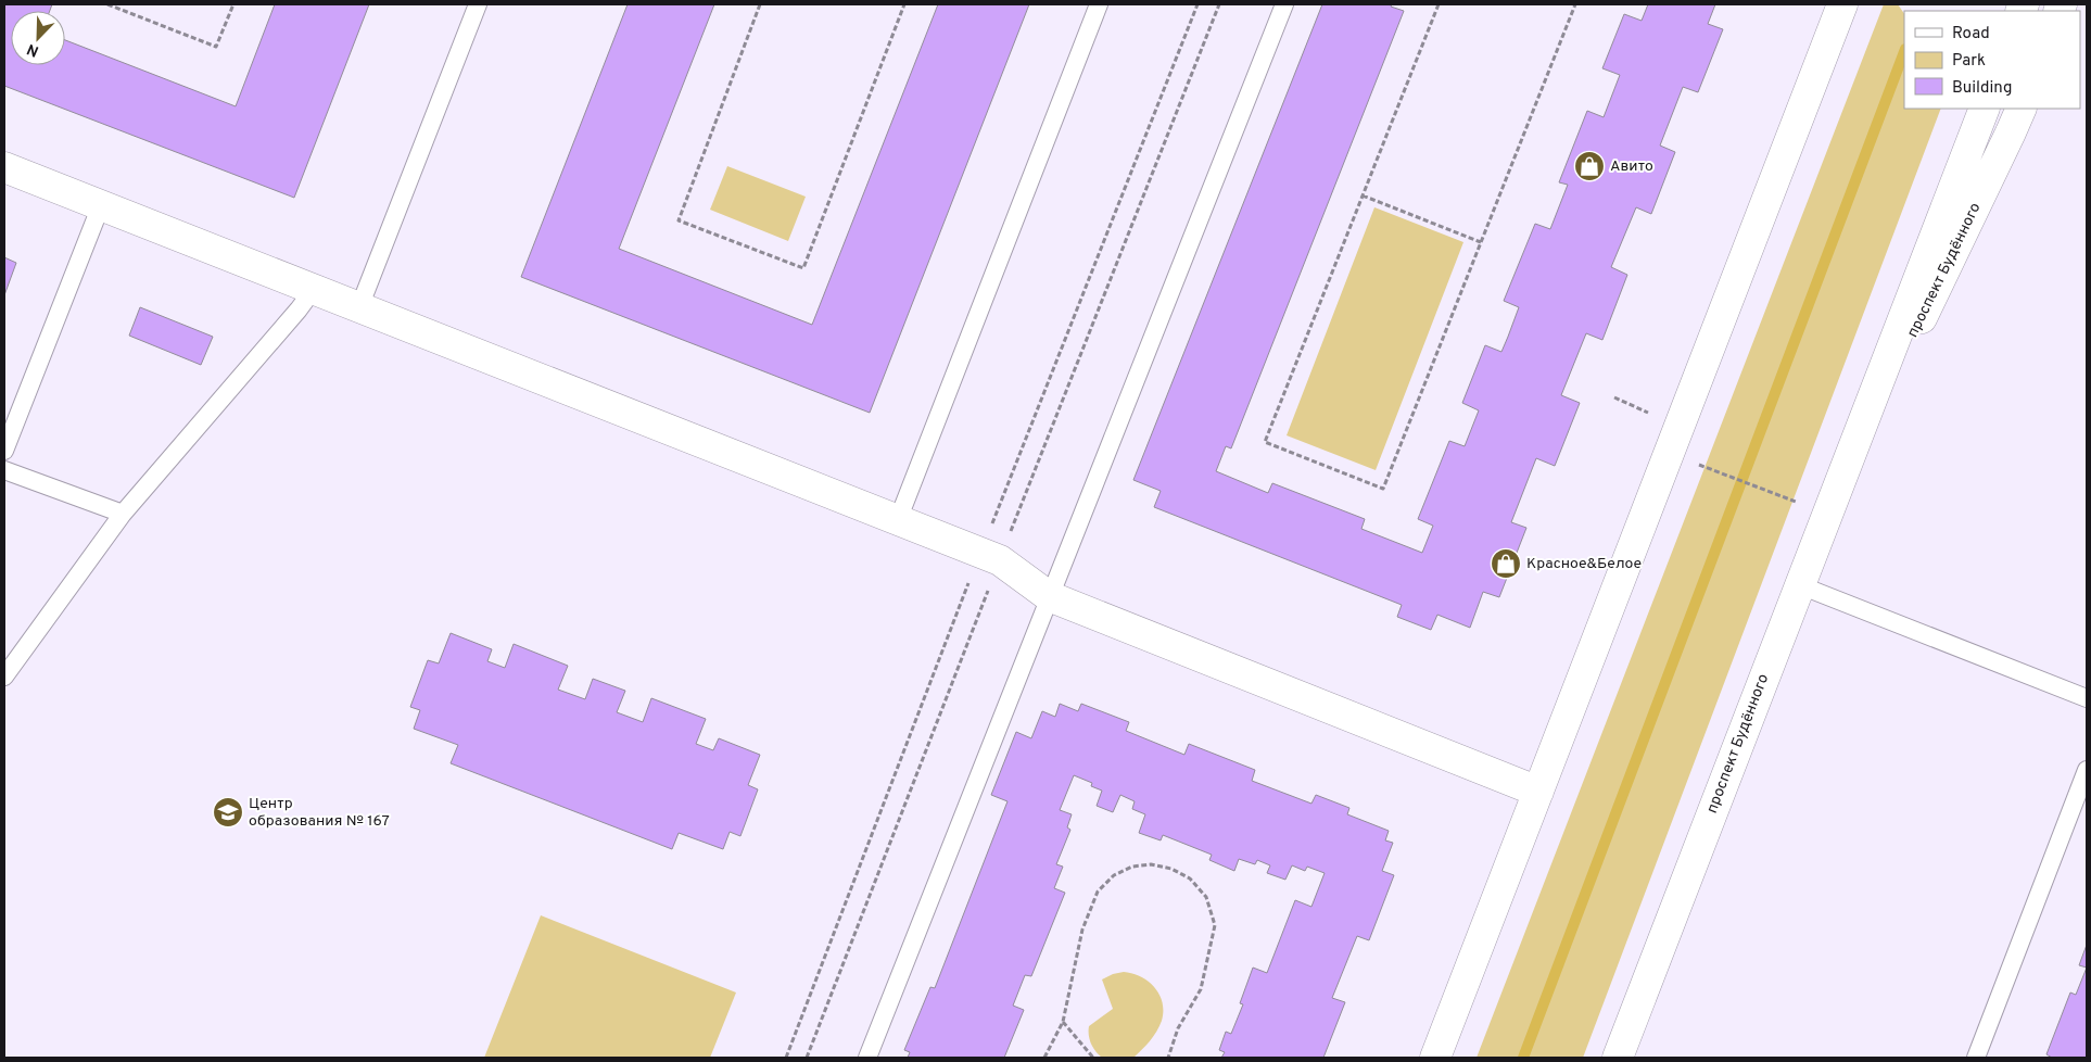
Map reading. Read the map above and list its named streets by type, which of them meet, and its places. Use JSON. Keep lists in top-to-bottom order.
{
  "streets": {
    "street": ["проспект Будённого"]
  },
  "places": {
    "shop": ["Авито", "Красное&Белое"],
    "school or university": ["Центр образования № 167"]
  },
  "legend": ["Road", "Park", "Building"],
  "north": "bottom left"
}
